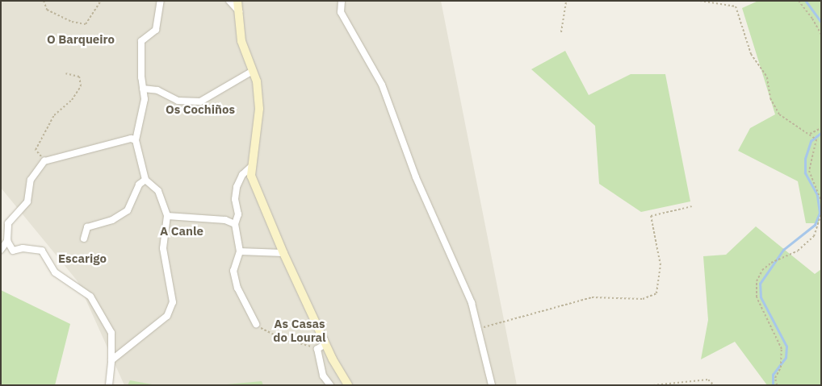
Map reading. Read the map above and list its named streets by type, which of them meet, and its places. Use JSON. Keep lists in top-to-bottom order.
{
  "districts": [
    "O Barqueiro",
    "Os Cochiños",
    "A Canle",
    "Escarigo",
    "As Casas do Loural"
  ]
}
